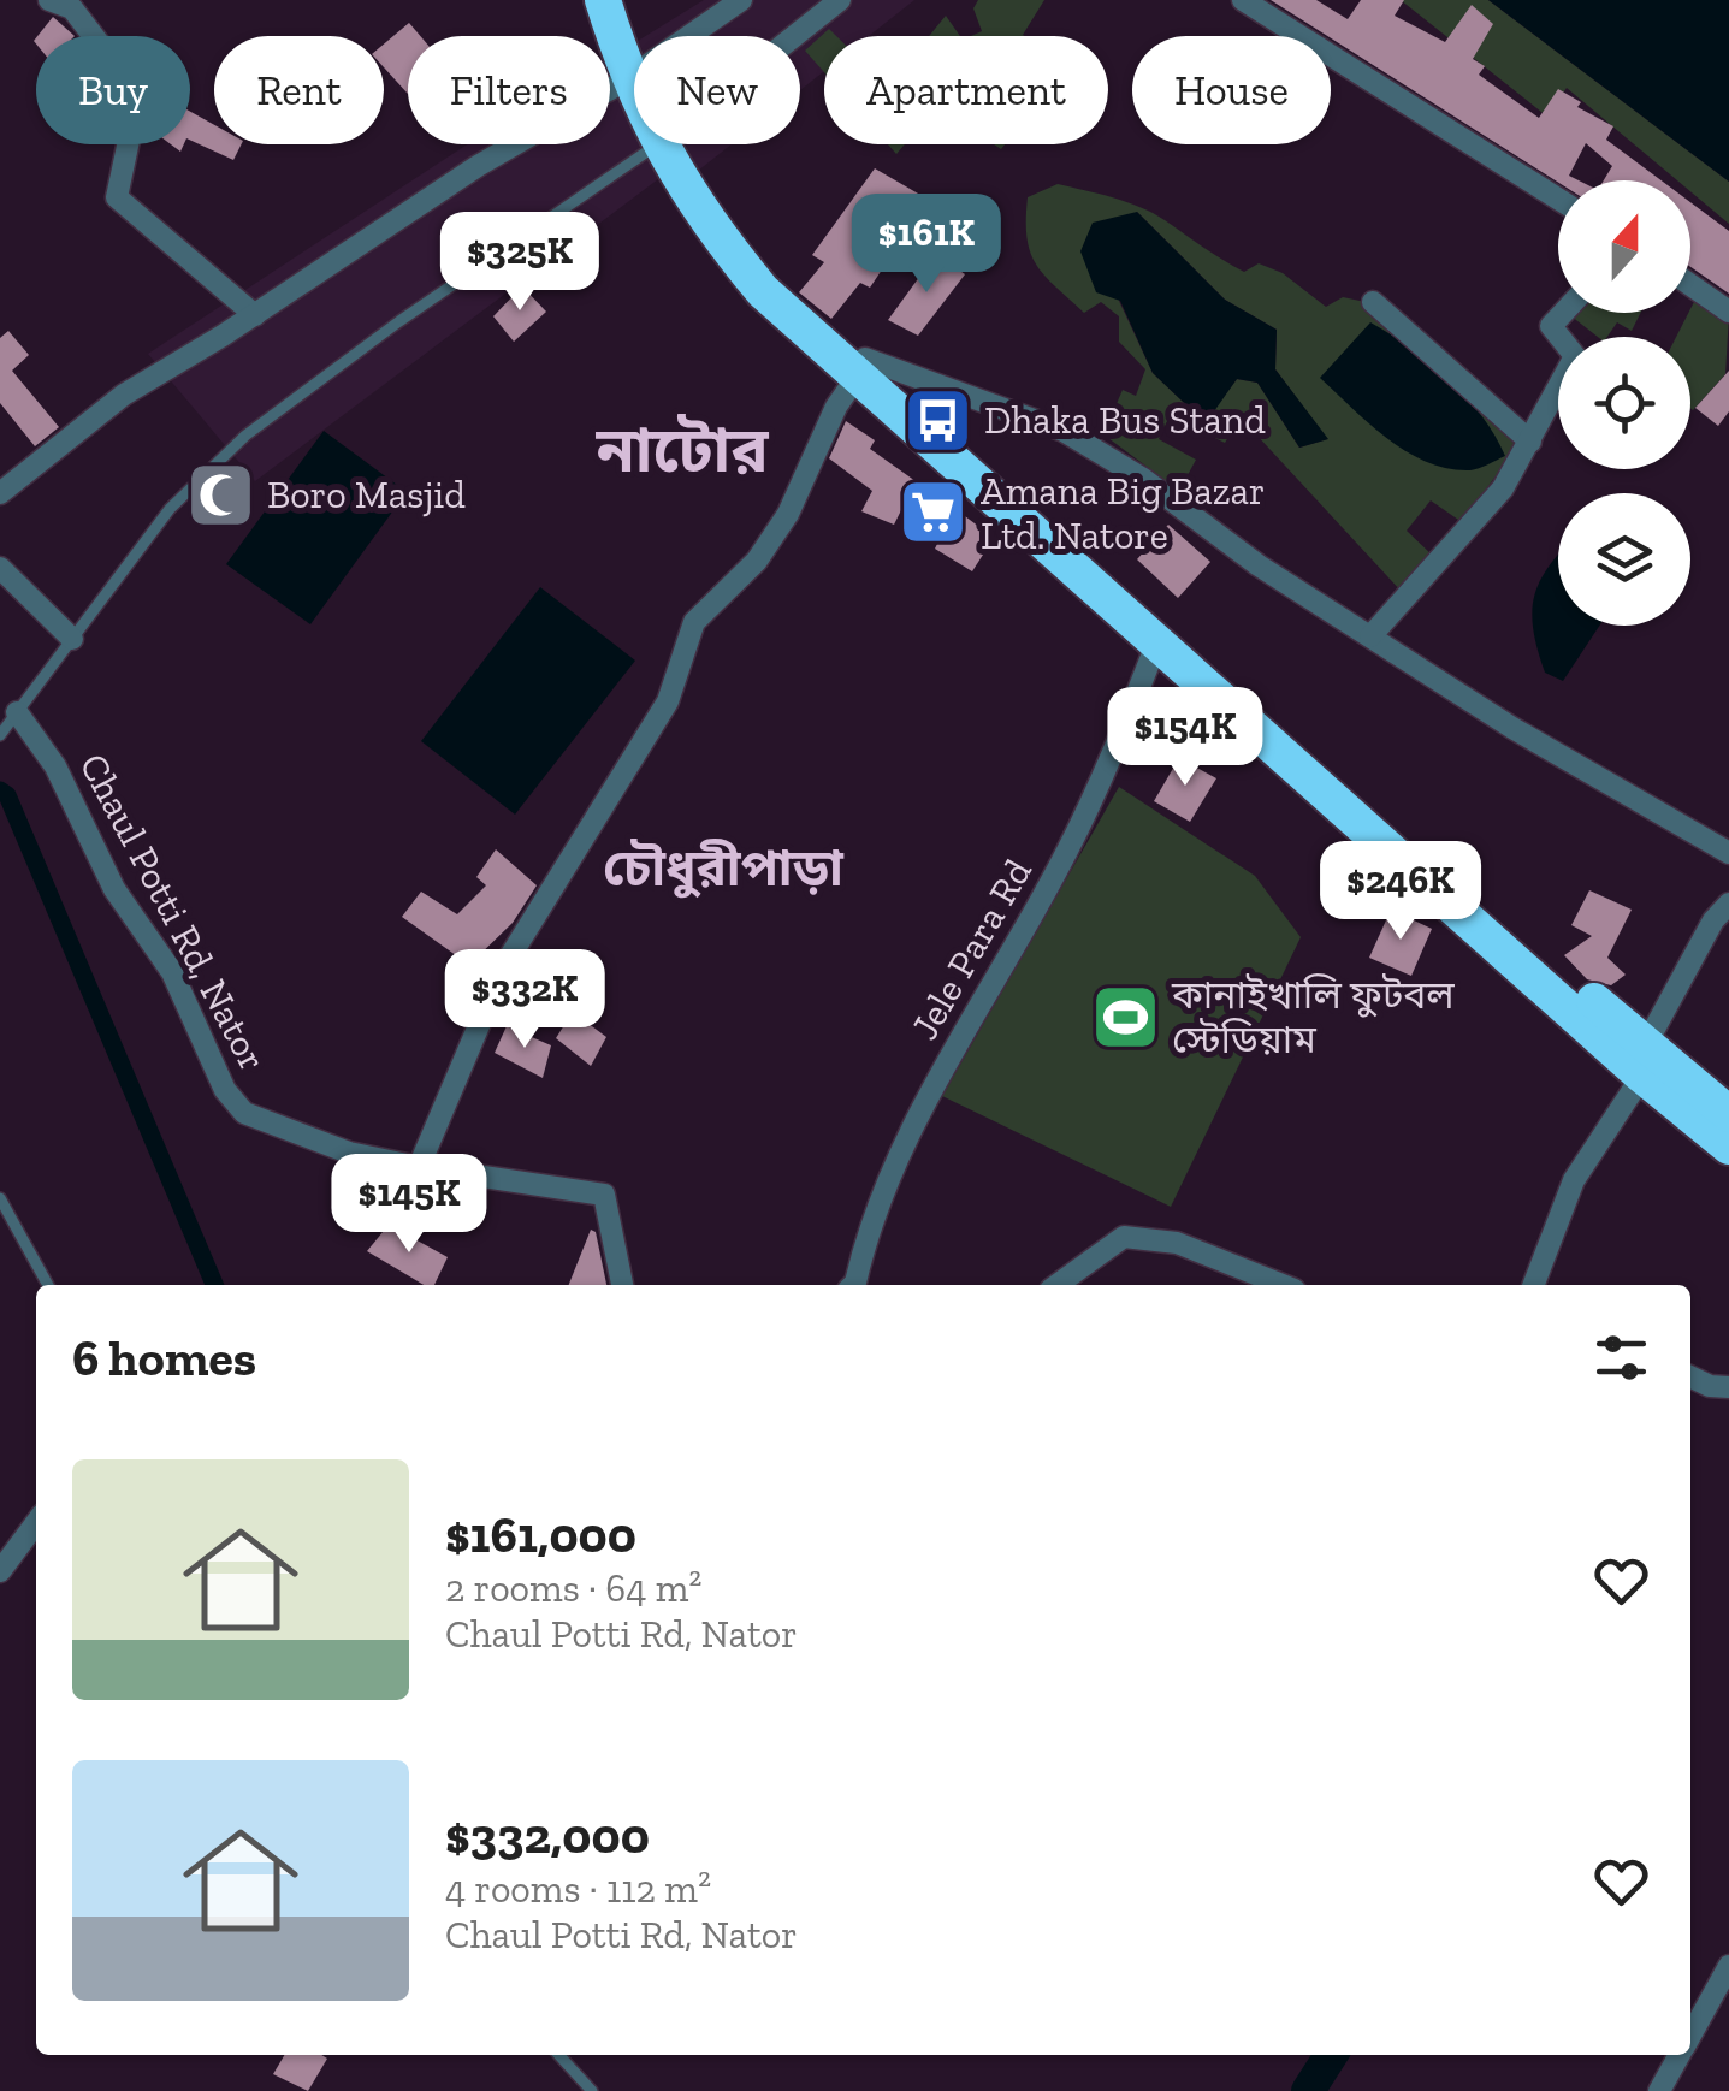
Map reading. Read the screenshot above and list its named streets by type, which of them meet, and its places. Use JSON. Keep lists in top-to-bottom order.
{
  "streets": {
    "street": ["Chaul Potti Rd, Nator", "Jele Para Rd"]
  },
  "districts": ["নাটোর", "চৌধুরীপাড়া"],
  "places": {
    "bus stop": ["Dhaka Bus Stand"],
    "mosque": ["Boro Masjid"],
    "supermarket": ["Amana Big Bazar Ltd. Natore"],
    "sports": ["কানাইখালি ফুটবল স্টেডিয়াম"]
  },
  "north": "top",
  "page": {
    "chip": [
      "Buy",
      "Rent",
      "Filters",
      "New",
      "Apartment",
      "House"
    ],
    "price": [
      "$161K",
      "$325K",
      "$154K",
      "$246K",
      "$332K",
      "$145K"
    ],
    "heading": "6 homes",
    "list": [
      {
        "name": "$161,000",
        "note": "2 rooms · 64 m² · Chaul Potti Rd, Nator"
      },
      {
        "name": "$332,000",
        "note": "4 rooms · 112 m² · Chaul Potti Rd, Nator"
      }
    ]
  }
}
